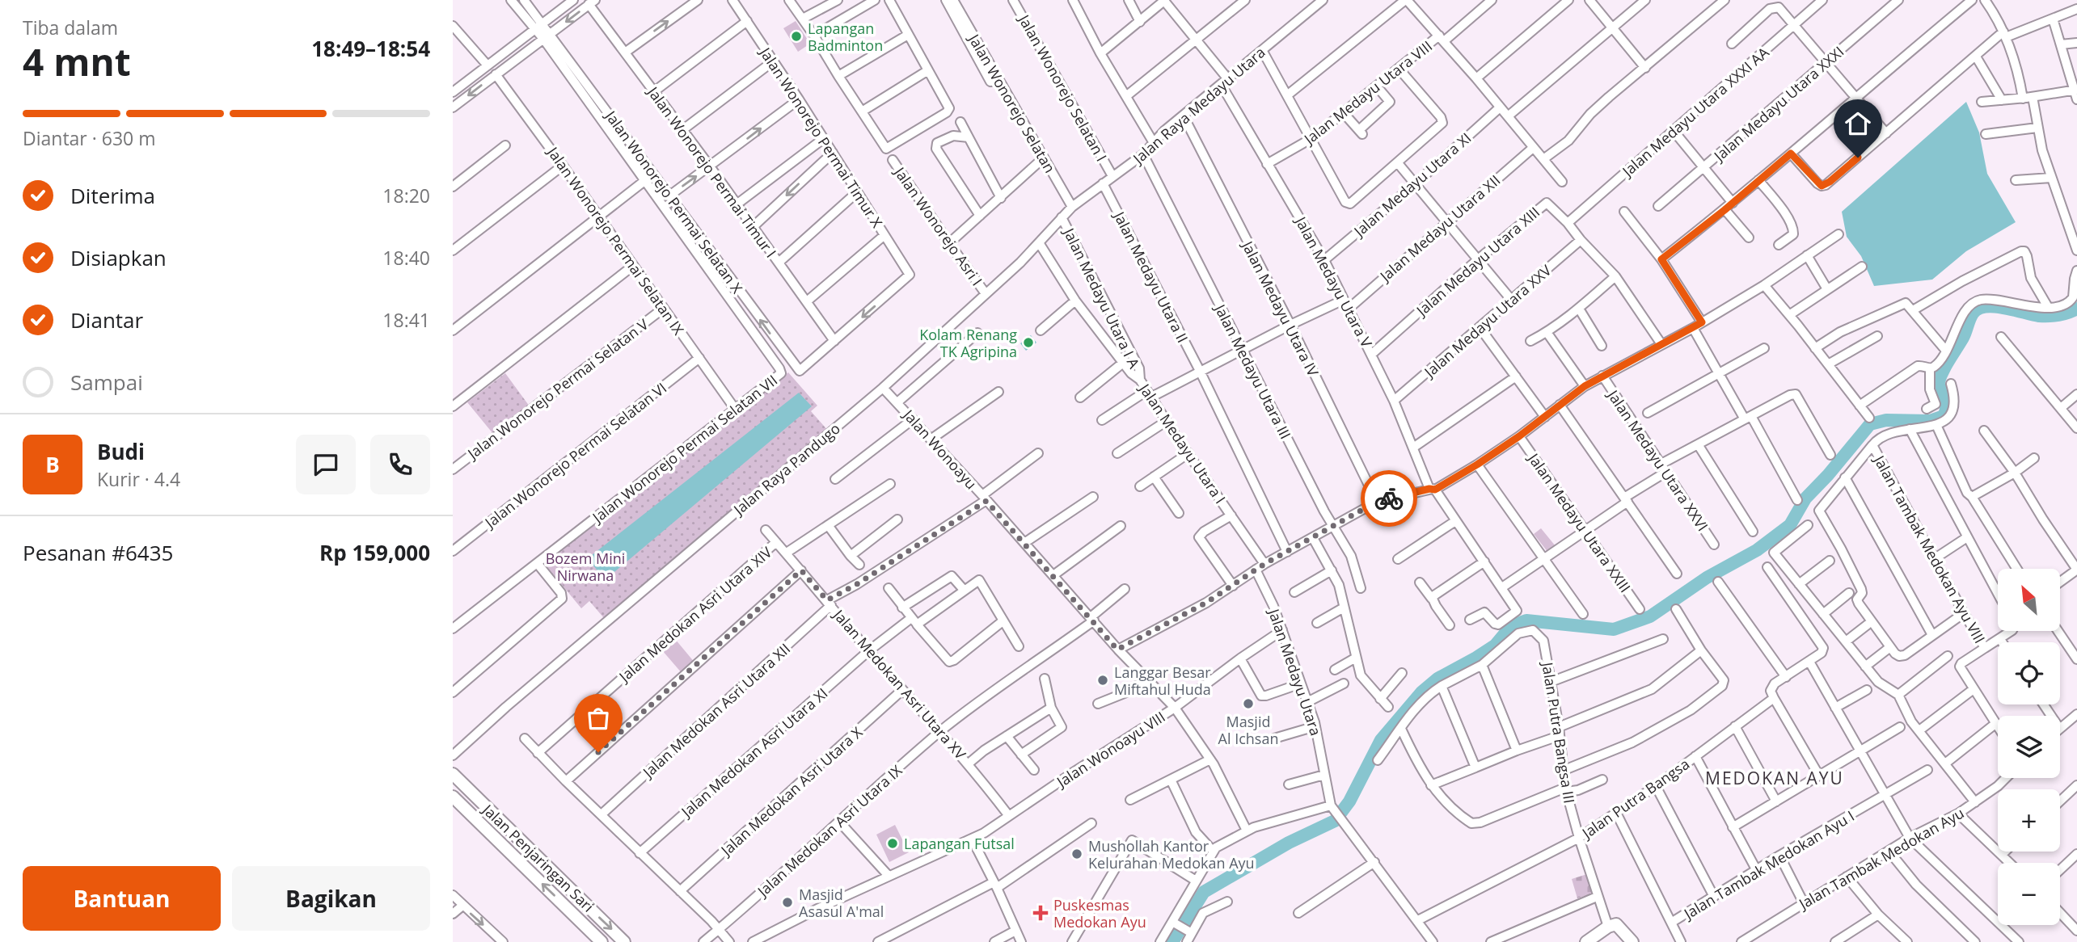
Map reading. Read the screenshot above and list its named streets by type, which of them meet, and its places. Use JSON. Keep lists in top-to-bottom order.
{
  "streets": {
    "street": [
      "Jalan Wonorejo Selatan I",
      "Jalan Medayu Utara VIII",
      "Jalan Wonorejo Selatan",
      "Jalan Medayu Utara XXXI",
      "Jalan Raya Medayu Utara",
      "Jalan Medayu Utara XXXI AA",
      "Jalan Wonorejo Permai Timur X",
      "Jalan Wonorejo Permai Timur I",
      "Jalan Medayu Utara XI",
      "Jalan Wonorejo Permai Selatan X",
      "Jalan Wonorejo Asri I",
      "Jalan Medayu Utara XII",
      "Jalan Wonorejo Permai Selatan IX",
      "Jalan Medayu Utara XIII",
      "Jalan Medayu Utara II",
      "Jalan Medayu Utara V",
      "Jalan Medayu Utara I A",
      "Jalan Medayu Utara IV",
      "Jalan Medayu Utara XXV",
      "Jalan Medayu Utara III",
      "Jalan Wonorejo Permai Selatan V",
      "Jalan Medayu Utara I",
      "Jalan Wonorejo Permai Selatan VII",
      "Jalan Wonoayu",
      "Jalan Wonorejo Permai Selatan VI",
      "Jalan Medayu Utara XXVI",
      "Jalan Raya Pandugo",
      "Jalan Medayu Utara XXIII",
      "Jalan Tambak Medokan Ayu VIII",
      "Jalan Medokan Asri Utara XIV",
      "Jalan Medayu Utara",
      "Jalan Medokan Asri Utara XV",
      "Jalan Medokan Asri Utara XII",
      "Jalan Putra Bangsa III",
      "Jalan Wonoayu VIII",
      "Jalan Medokan Asri Utara XI",
      "Jalan Medokan Asri Utara X",
      "Jalan Putra Bangsa",
      "Jalan Medokan Asri Utara IX",
      "Jalan Penjaringan Sari",
      "Jalan Tambak Medokan Ayu",
      "Jalan Tambak Medokan Ayu I"
    ]
  },
  "crossings": [
    ["Jalan Wonorejo Selatan I", "Jalan Raya Medayu Utara"],
    ["Jalan Medayu Utara VIII", "Jalan Medayu Utara V"],
    ["Jalan Wonorejo Selatan", "Jalan Raya Medayu Utara"],
    ["Jalan Wonorejo Selatan", "Jalan Raya Pandugo"],
    ["Jalan Raya Medayu Utara", "Jalan Medayu Utara II"],
    ["Jalan Raya Medayu Utara", "Jalan Medayu Utara V"],
    ["Jalan Raya Medayu Utara", "Jalan Medayu Utara IV"],
    ["Jalan Raya Medayu Utara", "Jalan Medayu Utara III"],
    ["Jalan Raya Medayu Utara", "Jalan Raya Pandugo"],
    ["Jalan Medayu Utara XXXI AA", "Jalan Medayu Utara XIII"],
    ["Jalan Wonorejo Permai Timur X", "Jalan Wonorejo Permai Timur I"],
    ["Jalan Wonorejo Permai Timur X", "Jalan Wonorejo Permai Selatan X"],
    ["Jalan Wonorejo Permai Timur I", "Jalan Wonorejo Permai Selatan X"],
    ["Jalan Medayu Utara XI", "Jalan Medayu Utara V"],
    ["Jalan Wonorejo Permai Selatan X", "Jalan Wonorejo Permai Selatan VII"],
    ["Jalan Wonorejo Asri I", "Jalan Raya Pandugo"],
    ["Jalan Medayu Utara XII", "Jalan Medayu Utara V"],
    ["Jalan Wonorejo Permai Selatan IX", "Jalan Wonorejo Permai Selatan V"],
    ["Jalan Wonorejo Permai Selatan IX", "Jalan Wonorejo Permai Selatan VII"],
    ["Jalan Wonorejo Permai Selatan IX", "Jalan Wonorejo Permai Selatan VI"],
    ["Jalan Medayu Utara XIII", "Jalan Medayu Utara V"],
    ["Jalan Medayu Utara XIII", "Jalan Medayu Utara XXV"],
    ["Jalan Medayu Utara V", "Jalan Medayu Utara XXV"],
    ["Jalan Medayu Utara I A", "Jalan Medayu Utara I"],
    ["Jalan Medayu Utara I A", "Jalan Raya Pandugo"],
    ["Jalan Medayu Utara I", "Jalan Raya Pandugo"],
    ["Jalan Wonoayu", "Jalan Raya Pandugo"],
    ["Jalan Wonoayu", "Jalan Medokan Asri Utara XII"],
    ["Jalan Wonoayu", "Jalan Wonoayu VIII"],
    ["Jalan Wonoayu", "Jalan Medokan Asri Utara IX"],
    ["Jalan Medokan Asri Utara XIV", "Jalan Medokan Asri Utara XV"],
    ["Jalan Medayu Utara", "Jalan Wonoayu VIII"],
    ["Jalan Medokan Asri Utara XV", "Jalan Medokan Asri Utara XII"],
    ["Jalan Medokan Asri Utara XV", "Jalan Wonoayu VIII"],
    ["Jalan Medokan Asri Utara XV", "Jalan Medokan Asri Utara XI"],
    ["Jalan Medokan Asri Utara XV", "Jalan Medokan Asri Utara X"],
    ["Jalan Medokan Asri Utara XV", "Jalan Medokan Asri Utara IX"],
    ["Jalan Putra Bangsa III", "Jalan Putra Bangsa"]
  ],
  "one_way": ["Jalan Wonorejo Permai Selatan X"],
  "districts": ["MEDOKAN AYU"],
  "parks": ["Bozem Mini Nirwana"],
  "places": {
    "other": [
      "Lapangan Badminton",
      "Kolam Renang TK Agripina",
      "Langgar Besar Miftahul Huda",
      "Masjid Al Ichsan",
      "Lapangan Futsal",
      "Mushollah Kantor Kelurahan Medokan Ayu",
      "Masjid Asasul A'mal"
    ],
    "health": ["Puskesmas Medokan Ayu"]
  },
  "north": "top left",
  "page": {
    "heading": ["4 mnt", "Tiba dalam", "18:49–18:54"],
    "panel": [
      "Budi",
      "Kurir · 4.4",
      "Pesanan #6435",
      "Rp 159,000"
    ],
    "bar": "Diantar · 630 m",
    "list": [
      ["Diterima", "18:20"],
      ["Disiapkan", "18:40"],
      ["Diantar", "18:41"],
      "Sampai"
    ],
    "round": "B",
    "map_buttons": ["+", "−"],
    "buttons": ["Bantuan", "Bagikan"]
  }
}
